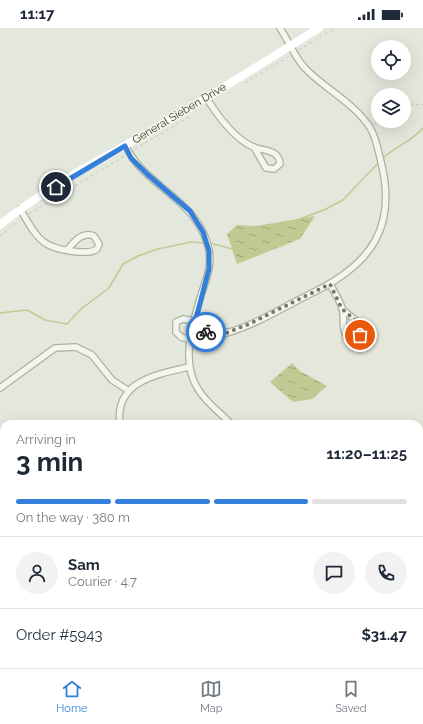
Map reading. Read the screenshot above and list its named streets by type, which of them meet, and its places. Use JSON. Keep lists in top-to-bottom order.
{
  "streets": {
    "street": ["General Sieben Drive"]
  },
  "page": {
    "status": "11:17",
    "heading": ["3 min", "Arriving in", "11:20–11:25"],
    "panel": [
      "Sam",
      "Courier · 4.7",
      "Order #5943",
      "$31.47"
    ],
    "bar": "On the way · 380 m",
    "tabs": ["Home", "Map", "Saved"]
  }
}
